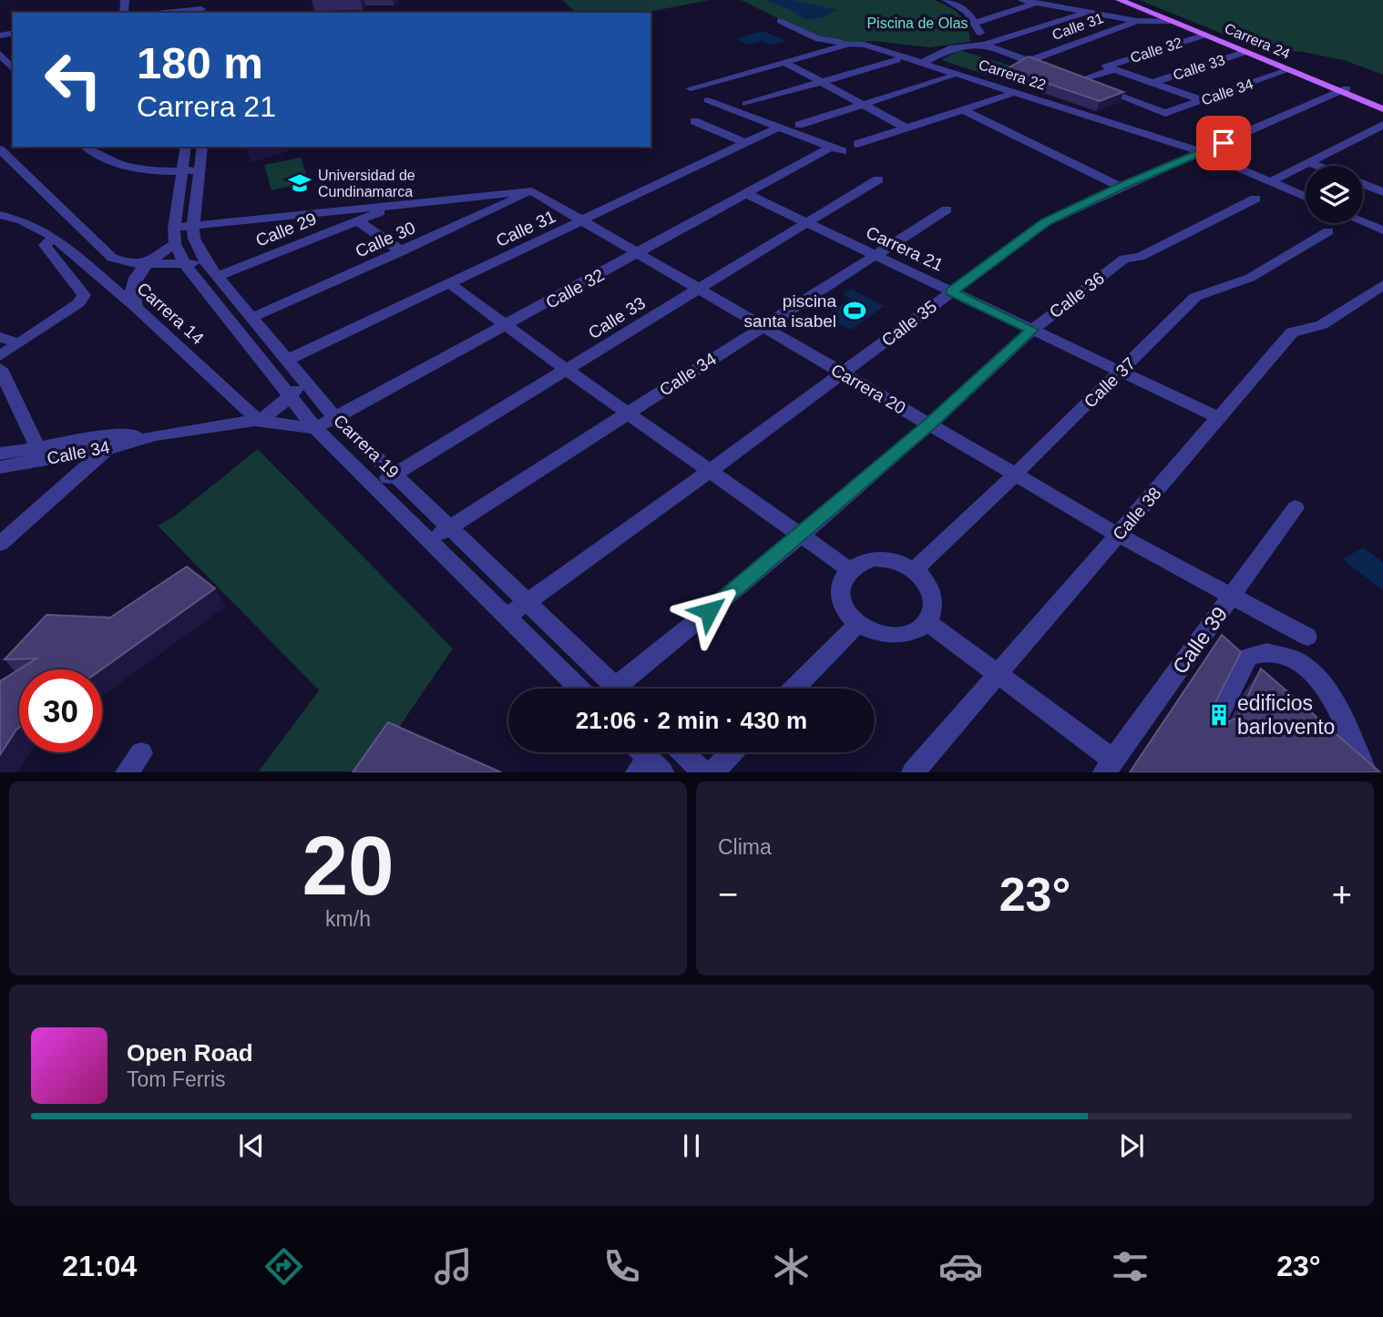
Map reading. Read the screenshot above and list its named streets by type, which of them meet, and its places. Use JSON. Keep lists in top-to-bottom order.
{
  "streets": {
    "main road": ["Carrera 24"],
    "street": [
      "Calle 31",
      "Calle 32",
      "Calle 33",
      "Carrera 22",
      "Calle 34",
      "Calle 29",
      "Calle 30",
      "Carrera 21",
      "Calle 36",
      "Carrera 14",
      "Calle 35",
      "Calle 37",
      "Carrera 20",
      "Carrera 19",
      "Calle 38",
      "Calle 39"
    ]
  },
  "crossings": [
    ["Calle 31", "Calle 32"],
    ["Calle 31", "Carrera 20"],
    ["Calle 31", "Carrera 19"],
    ["Carrera 24", "Calle 32"],
    ["Carrera 24", "Calle 33"],
    ["Carrera 24", "Calle 34"],
    ["Carrera 24", "Calle 35"],
    ["Calle 32", "Calle 34"],
    ["Calle 32", "Carrera 21"],
    ["Calle 32", "Carrera 20"],
    ["Calle 32", "Carrera 19"],
    ["Calle 33", "Carrera 21"],
    ["Calle 33", "Carrera 20"],
    ["Calle 33", "Carrera 19"],
    ["Carrera 22", "Calle 35"],
    ["Calle 34", "Carrera 21"],
    ["Calle 34", "Carrera 14"],
    ["Calle 34", "Carrera 20"],
    ["Calle 34", "Carrera 19"],
    ["Calle 29", "Carrera 14"],
    ["Calle 29", "Carrera 19"],
    ["Calle 30", "Carrera 20"],
    ["Calle 30", "Carrera 19"],
    ["Carrera 21", "Calle 36"],
    ["Carrera 21", "Calle 35"],
    ["Carrera 21", "Calle 37"],
    ["Carrera 21", "Calle 38"],
    ["Calle 36", "Carrera 20"],
    ["Carrera 14", "Carrera 19"],
    ["Calle 35", "Carrera 20"],
    ["Calle 35", "Carrera 19"],
    ["Calle 37", "Carrera 20"],
    ["Carrera 20", "Calle 38"],
    ["Carrera 20", "Calle 39"]
  ],
  "parks": ["Piscina de Olas"],
  "places": {
    "school or university": ["Universidad de Cundinamarca"],
    "sports": ["piscina santa isabel"],
    "building": ["edificios barlovento"]
  },
  "page": {
    "turn": ["180 m", "Carrera 21"],
    "limit": "30",
    "trip": "21:06 · 2 min · 430 m",
    "tile": [
      ["20", "km/h"],
      "Clima"
    ],
    "heat": ["−", "23°", "+"],
    "song": ["Open Road", "Tom Ferris"],
    "tabs": ["21:04", "23°"]
  }
}
